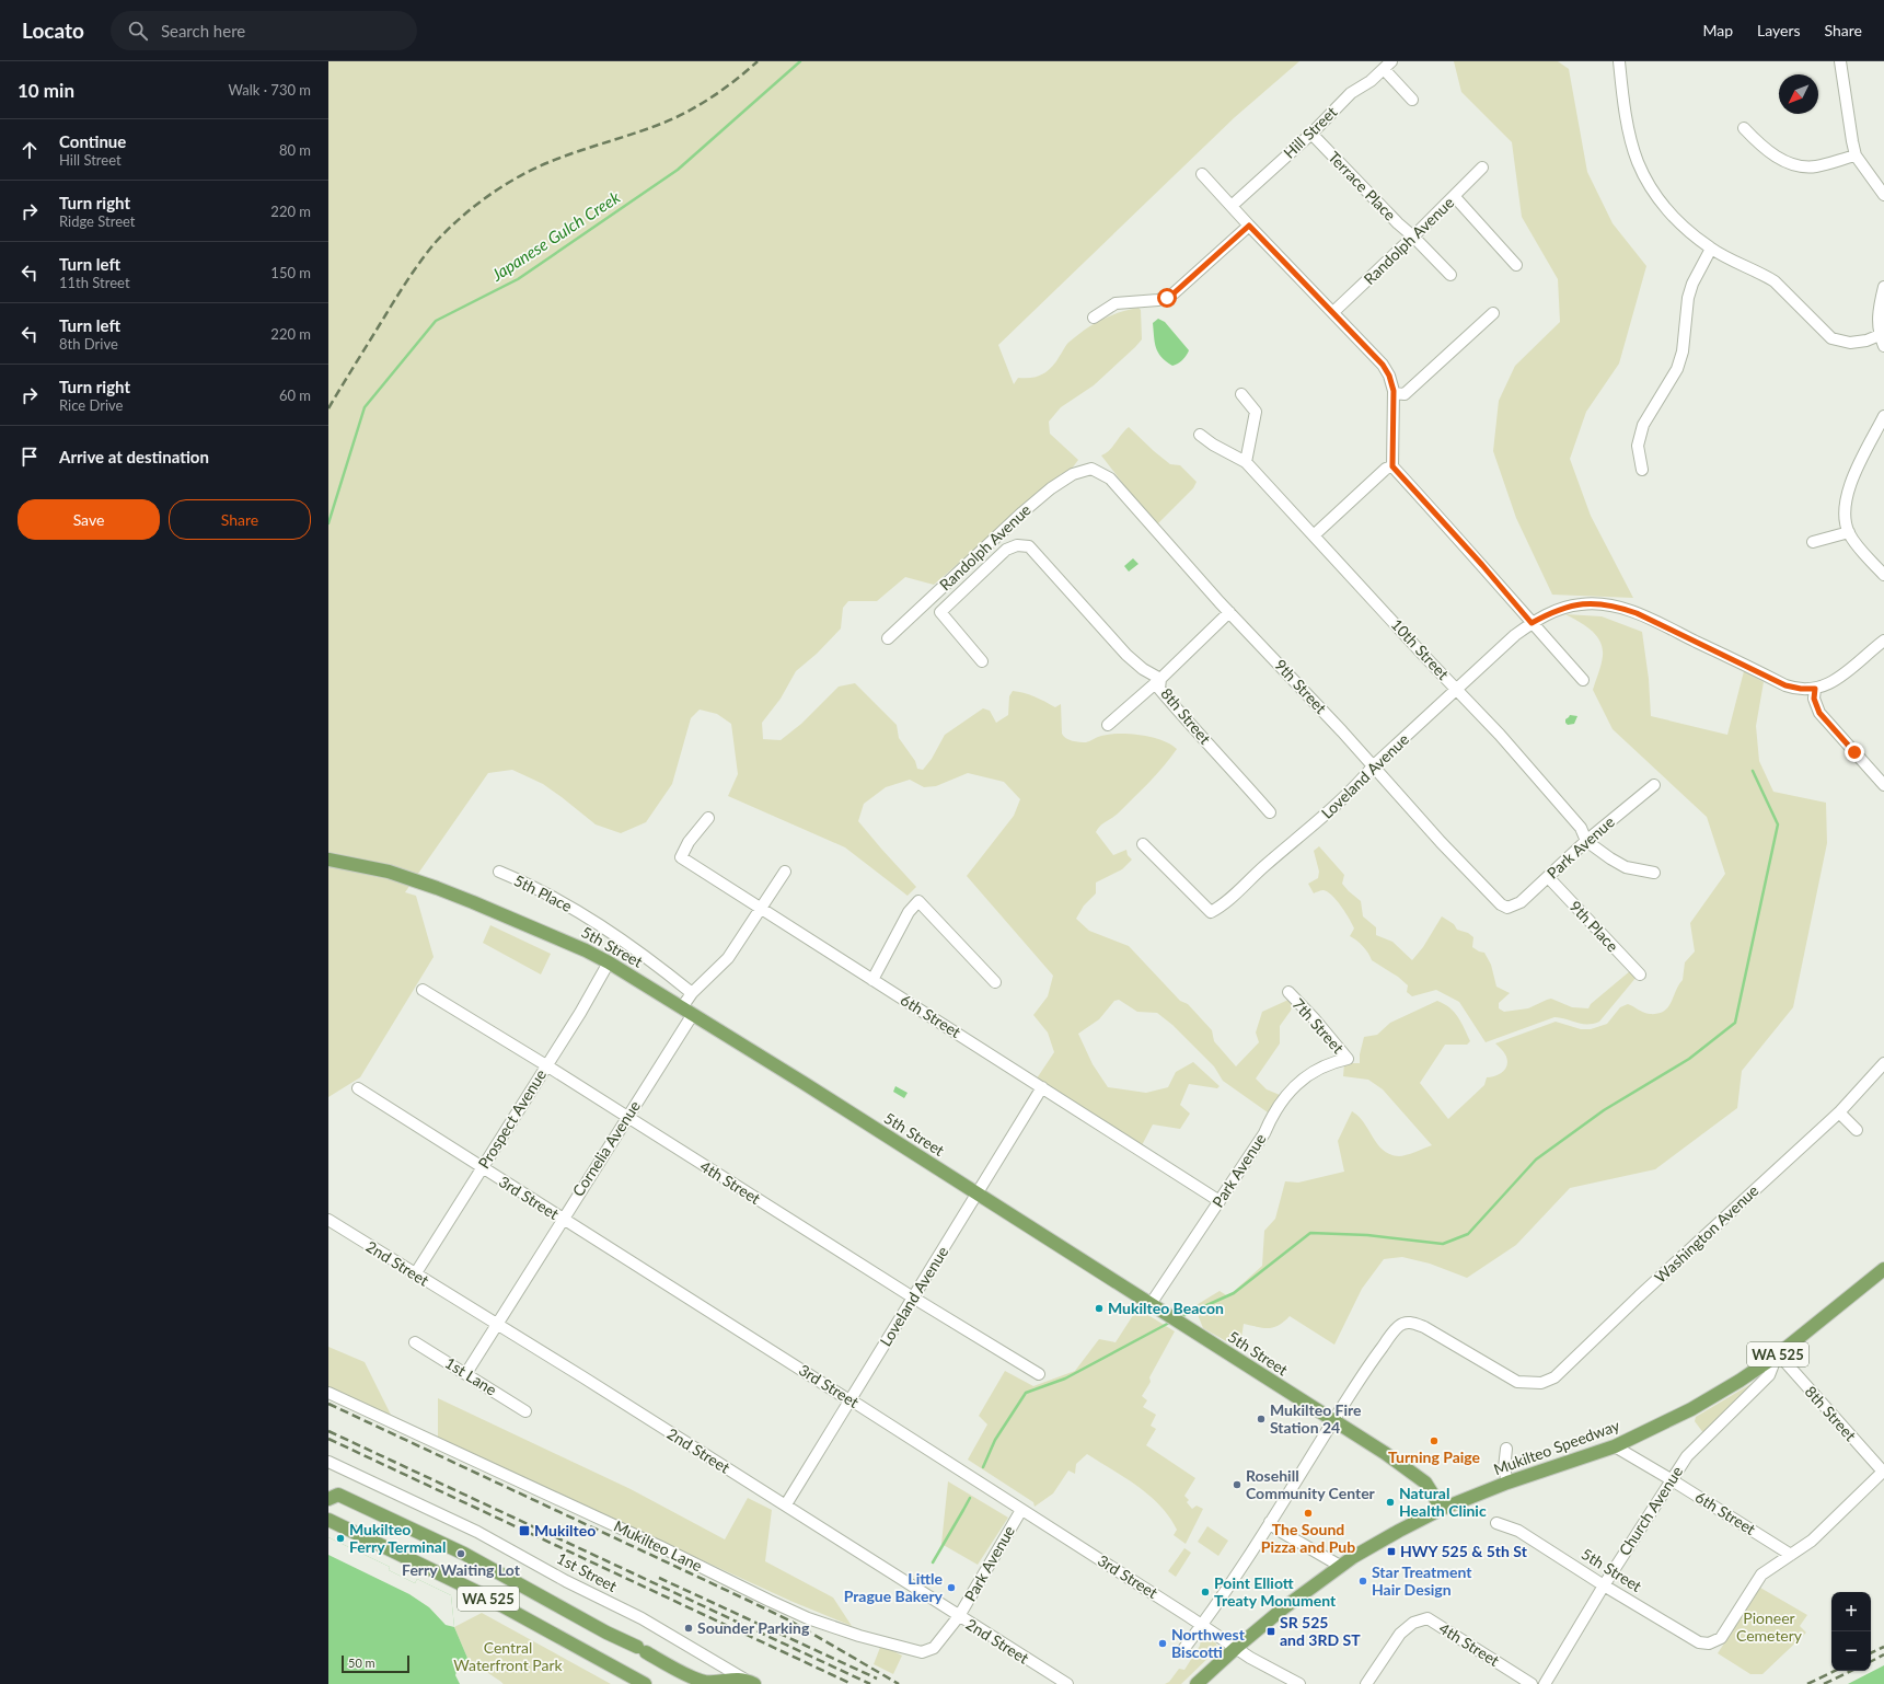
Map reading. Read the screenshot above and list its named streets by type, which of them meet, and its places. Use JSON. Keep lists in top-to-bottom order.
{
  "streets": {
    "main road": ["5th Street", "WA 525", "Mukilteo Speedway"],
    "street": [
      "Hill Street",
      "Terrace Place",
      "Randolph Avenue",
      "10th Street",
      "9th Street",
      "8th Street",
      "Loveland Avenue",
      "Park Avenue",
      "5th Place",
      "9th Place",
      "6th Street",
      "7th Street",
      "Prospect Avenue",
      "Cornelia Avenue",
      "4th Street",
      "3rd Street",
      "Washington Avenue",
      "2nd Street",
      "1st Lane",
      "Church Avenue",
      "Mukilteo Lane",
      "1st Street"
    ]
  },
  "crossings": [
    ["Hill Street", "Terrace Place"],
    ["Terrace Place", "Randolph Avenue"],
    ["Randolph Avenue", "9th Street"],
    ["Randolph Avenue", "8th Street"],
    ["10th Street", "Loveland Avenue"],
    ["10th Street", "Park Avenue"],
    ["9th Street", "Loveland Avenue"],
    ["9th Street", "Park Avenue"],
    ["8th Street", "Mukilteo Speedway"],
    ["8th Street", "Church Avenue"],
    ["Loveland Avenue", "5th Street"],
    ["Loveland Avenue", "6th Street"],
    ["Loveland Avenue", "4th Street"],
    ["Loveland Avenue", "3rd Street"],
    ["Loveland Avenue", "2nd Street"],
    ["Park Avenue", "9th Place"],
    ["Park Avenue", "5th Street"],
    ["Park Avenue", "6th Street"],
    ["Park Avenue", "7th Street"],
    ["Park Avenue", "3rd Street"],
    ["Park Avenue", "2nd Street"],
    ["Park Avenue", "Mukilteo Lane"],
    ["5th Place", "Cornelia Avenue"],
    ["5th Street", "6th Street"],
    ["5th Street", "Prospect Avenue"],
    ["5th Street", "Cornelia Avenue"],
    ["5th Street", "Washington Avenue"],
    ["5th Street", "Mukilteo Speedway"],
    ["5th Street", "Church Avenue"],
    ["6th Street", "Cornelia Avenue"],
    ["6th Street", "Mukilteo Speedway"],
    ["6th Street", "Church Avenue"],
    ["Prospect Avenue", "4th Street"],
    ["Prospect Avenue", "3rd Street"],
    ["Prospect Avenue", "2nd Street"],
    ["Cornelia Avenue", "4th Street"],
    ["Cornelia Avenue", "3rd Street"],
    ["Cornelia Avenue", "2nd Street"],
    ["Cornelia Avenue", "1st Lane"],
    ["3rd Street", "Mukilteo Speedway"],
    ["WA 525", "1st Street"],
    ["Mukilteo Speedway", "Church Avenue"]
  ],
  "water": ["Japanese Gulch Creek"],
  "parks": ["Pioneer Cemetery", "Central Waterfront Park"],
  "places": {
    "other": [
      "Mukilteo Beacon",
      "Mukilteo Fire Station 24",
      "Turning Paige",
      "Rosehill Community Center",
      "Natural Health Clinic",
      "The Sound Pizza and Pub",
      "Mukilteo Ferry Terminal",
      "Ferry Waiting Lot",
      "Star Treatment Hair Design",
      "Little Prague Bakery",
      "Point Elliott Treaty Monument",
      "Sounder Parking",
      "Northwest Biscotti"
    ],
    "transit": ["Mukilteo", "HWY 525 & 5th St", "SR 525 and 3RD ST"]
  },
  "scale_bar": "50 m",
  "north": "bottom left",
  "page": {
    "header": "Locato",
    "search": "Search here",
    "nav": ["Map", "Layers", "Share"],
    "heading": ["10 min", "Walk · 730 m"],
    "list": [
      ["Continue", "Hill Street", "80 m"],
      ["Turn right", "Ridge Street", "220 m"],
      ["Turn left", "11th Street", "150 m"],
      ["Turn left", "8th Drive", "220 m"],
      ["Turn right", "Rice Drive", "60 m"],
      "Arrive at destination"
    ],
    "buttons": ["Save", "Share"],
    "map_buttons": ["+", "−"],
    "scale": "50 m"
  }
}
